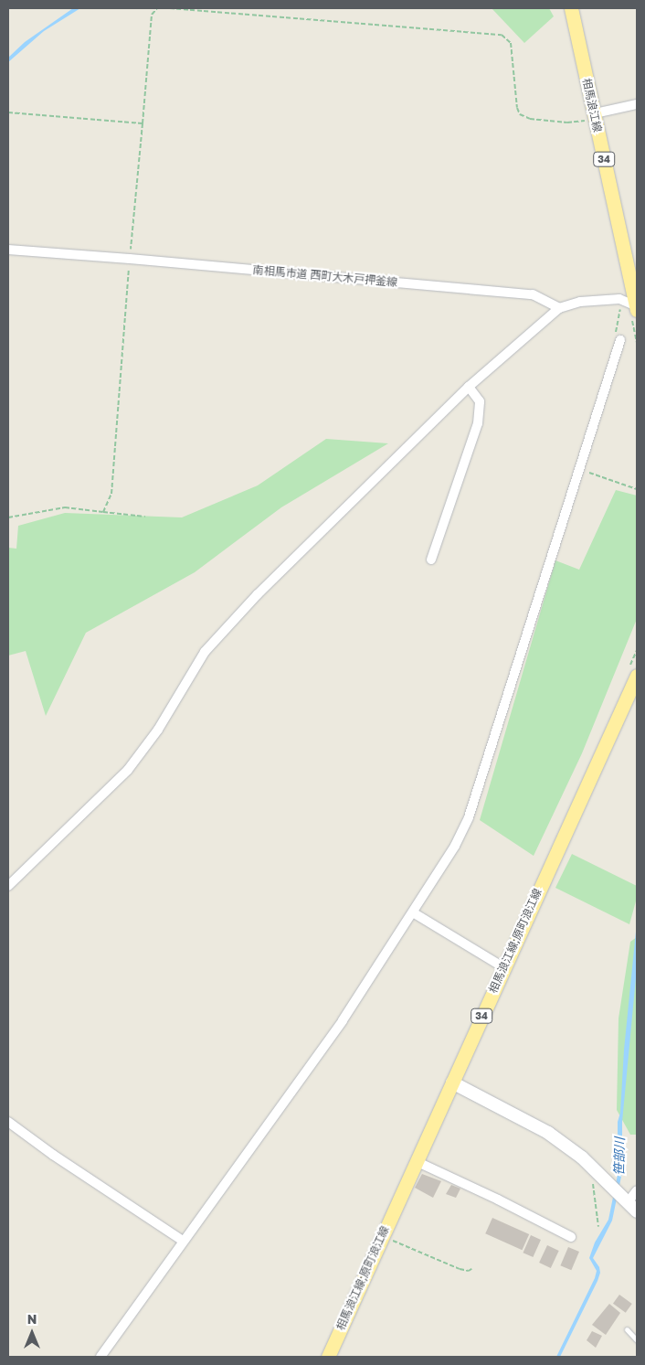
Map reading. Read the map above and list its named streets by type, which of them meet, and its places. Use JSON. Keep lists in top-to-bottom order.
{
  "streets": {
    "main road": ["相馬浪江線", "34", "相馬浪江線;原町浪江線"],
    "street": ["南相馬市道 西町大木戸押釜線"]
  },
  "water": ["笹部川"],
  "north": "top"
}
